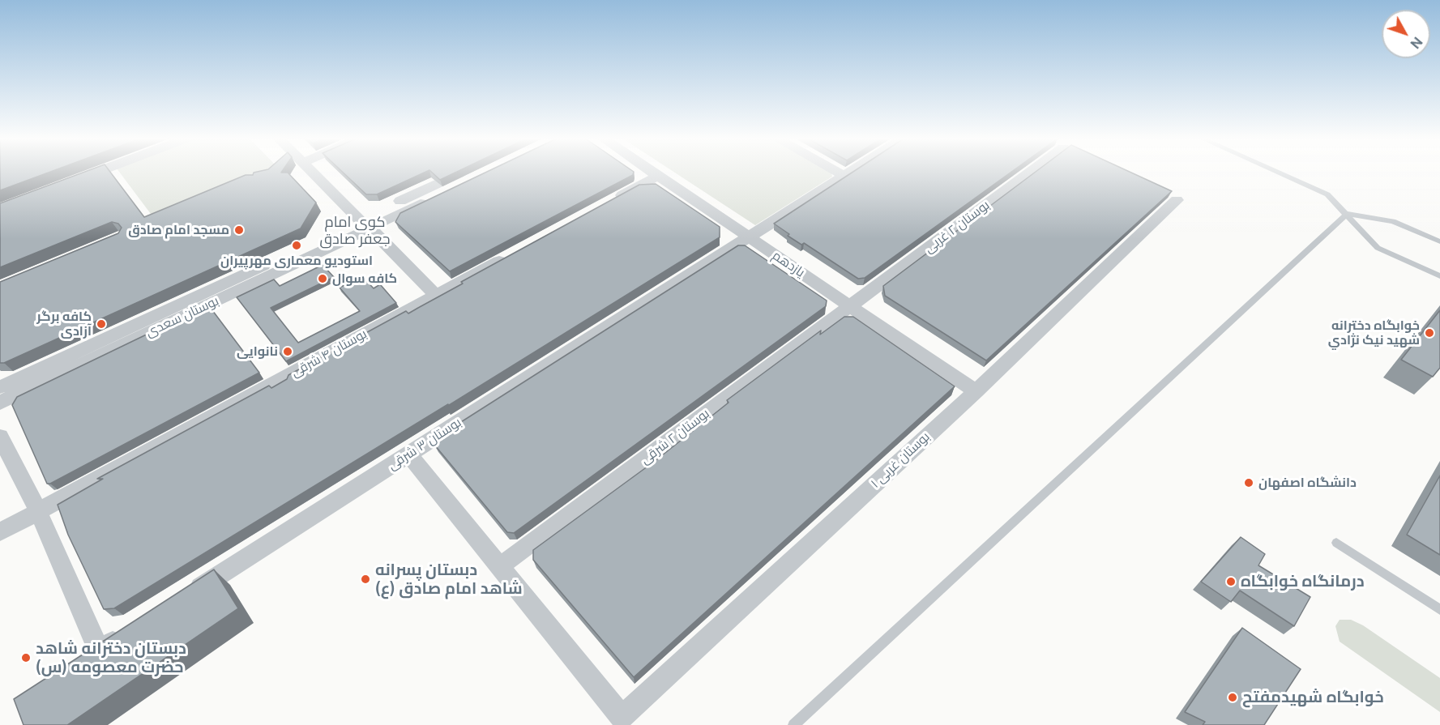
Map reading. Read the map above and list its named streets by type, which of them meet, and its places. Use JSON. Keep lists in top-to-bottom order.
{
  "streets": {
    "street": [
      "بوستان ۲ غربی",
      "یازدهم",
      "بوستان سعدی",
      "بوستان ۴ شرقی",
      "بوستان ۲ شرقی",
      "بوستان ۳ شرقی",
      "بوستان غربی ۱"
    ]
  },
  "crossings": [
    ["بوستان ۲ غربی", "یازدهم"],
    ["بوستان ۲ غربی", "بوستان ۲ شرقی"],
    ["یازدهم", "بوستان ۲ شرقی"],
    ["یازدهم", "بوستان ۳ شرقی"],
    ["یازدهم", "بوستان غربی ۱"],
    ["بوستان ۲ شرقی", "بوستان غربی ۱"]
  ],
  "districts": ["کوی امام جعفر صادق"],
  "places": [
    "مسجد امام صادق",
    "استودیو معماری مهرپیران",
    "کافه سوال",
    "کافه برگر آزادی",
    "خوابگاه دخترانه شهيد نيک نژادي",
    "نانوایی",
    "دانشگاه اصفهان",
    "دبستان پسرانه شاهد امام صادق (ع)",
    "درمانگاه خوابگاه",
    "دبستان دخترانه شاهد حضرت معصومه (س)",
    "خوابگاه شهیدمفتح"
  ],
  "north": "bottom right"
}
